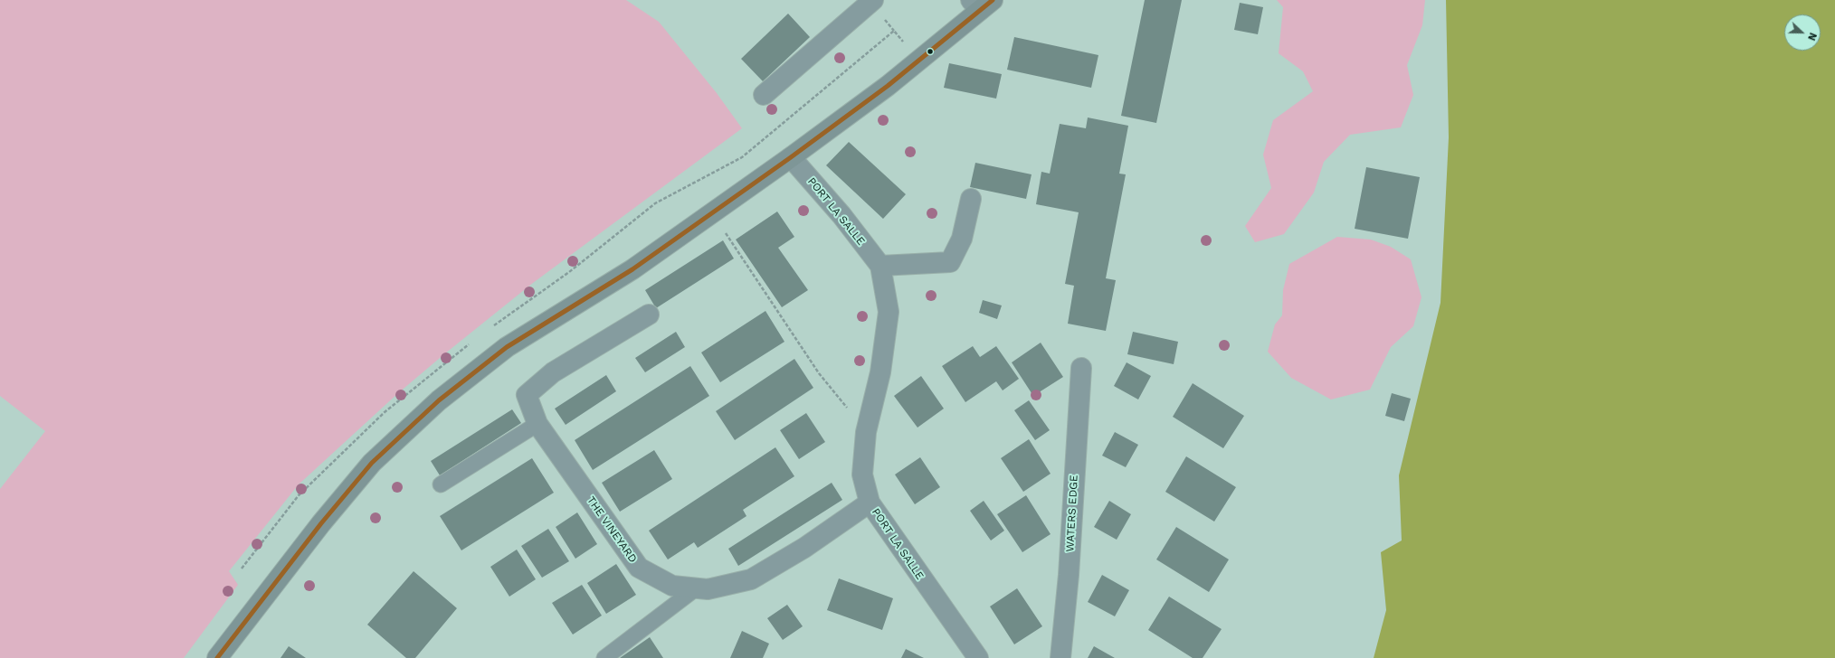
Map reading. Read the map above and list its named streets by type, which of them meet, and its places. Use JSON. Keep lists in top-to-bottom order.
{
  "streets": {
    "street": ["PORT LA SALLE", "WATERS EDGE", "THE VINEYARD"]
  },
  "crossings": [
    ["PORT LA SALLE", "THE VINEYARD"]
  ],
  "north": "right"
}
